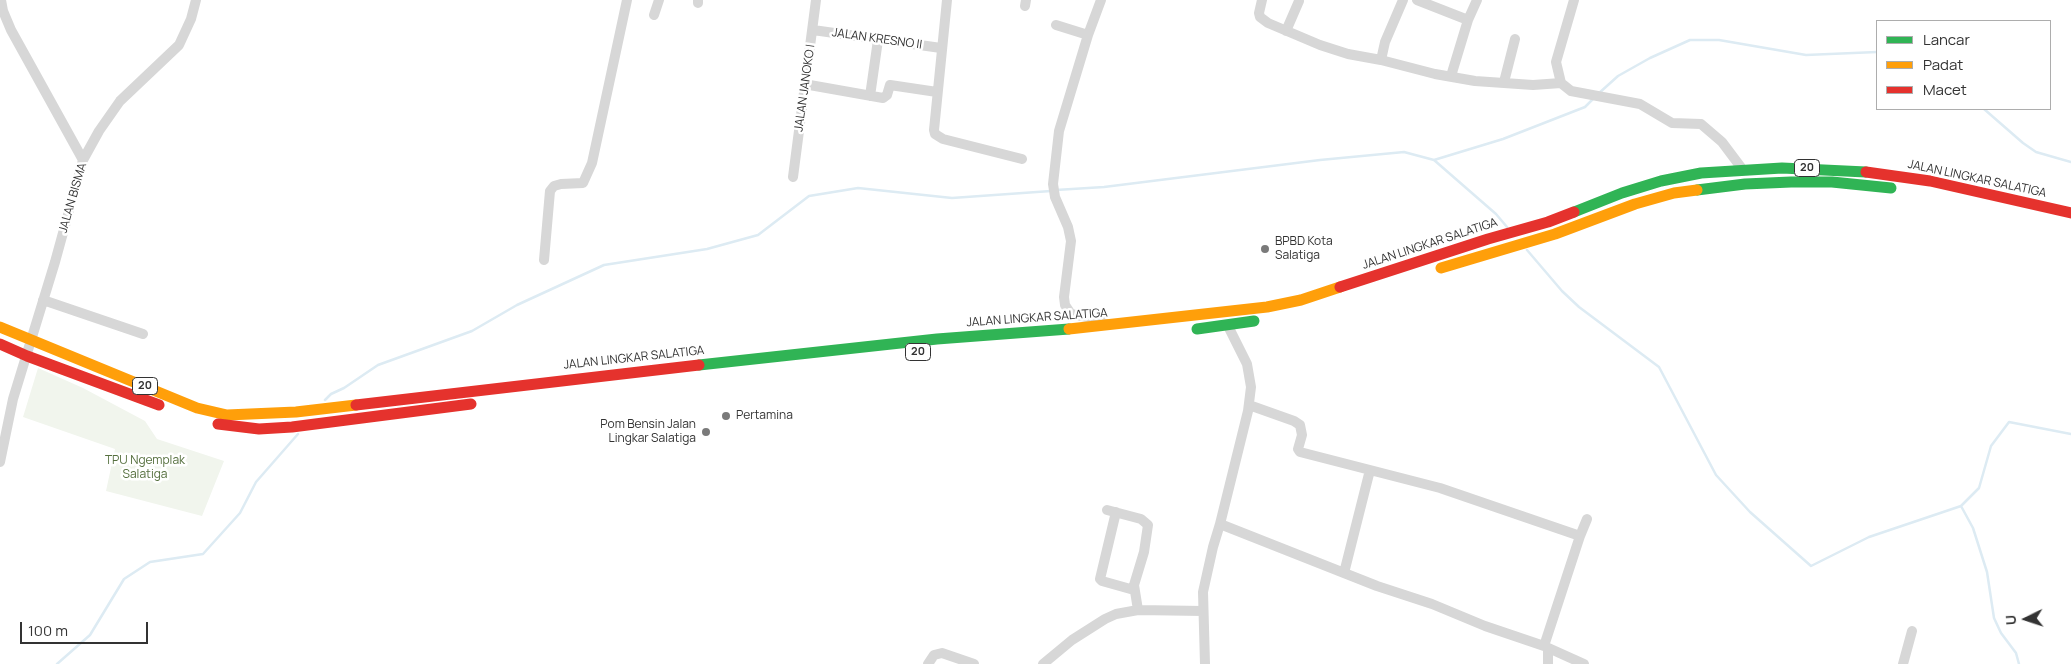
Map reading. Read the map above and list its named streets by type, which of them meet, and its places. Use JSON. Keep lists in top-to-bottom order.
{
  "streets": {
    "highway": ["20", "JALAN LINGKAR SALATIGA"],
    "street": ["JALAN KRESNO II", "JALAN JANOKO I", "JALAN BISMA"]
  },
  "crossings": [
    ["JALAN KRESNO II", "JALAN JANOKO I"],
    ["JALAN LINGKAR SALATIGA", "JALAN BISMA"]
  ],
  "parks": ["TPU Ngemplak Salatiga"],
  "places": ["BPBD Kota Salatiga", "Pertamina", "Pom Bensin Jalan Lingkar Salatiga"],
  "legend": ["Lancar", "Padat", "Macet"],
  "scale_bar": "100 m",
  "north": "left"
}
